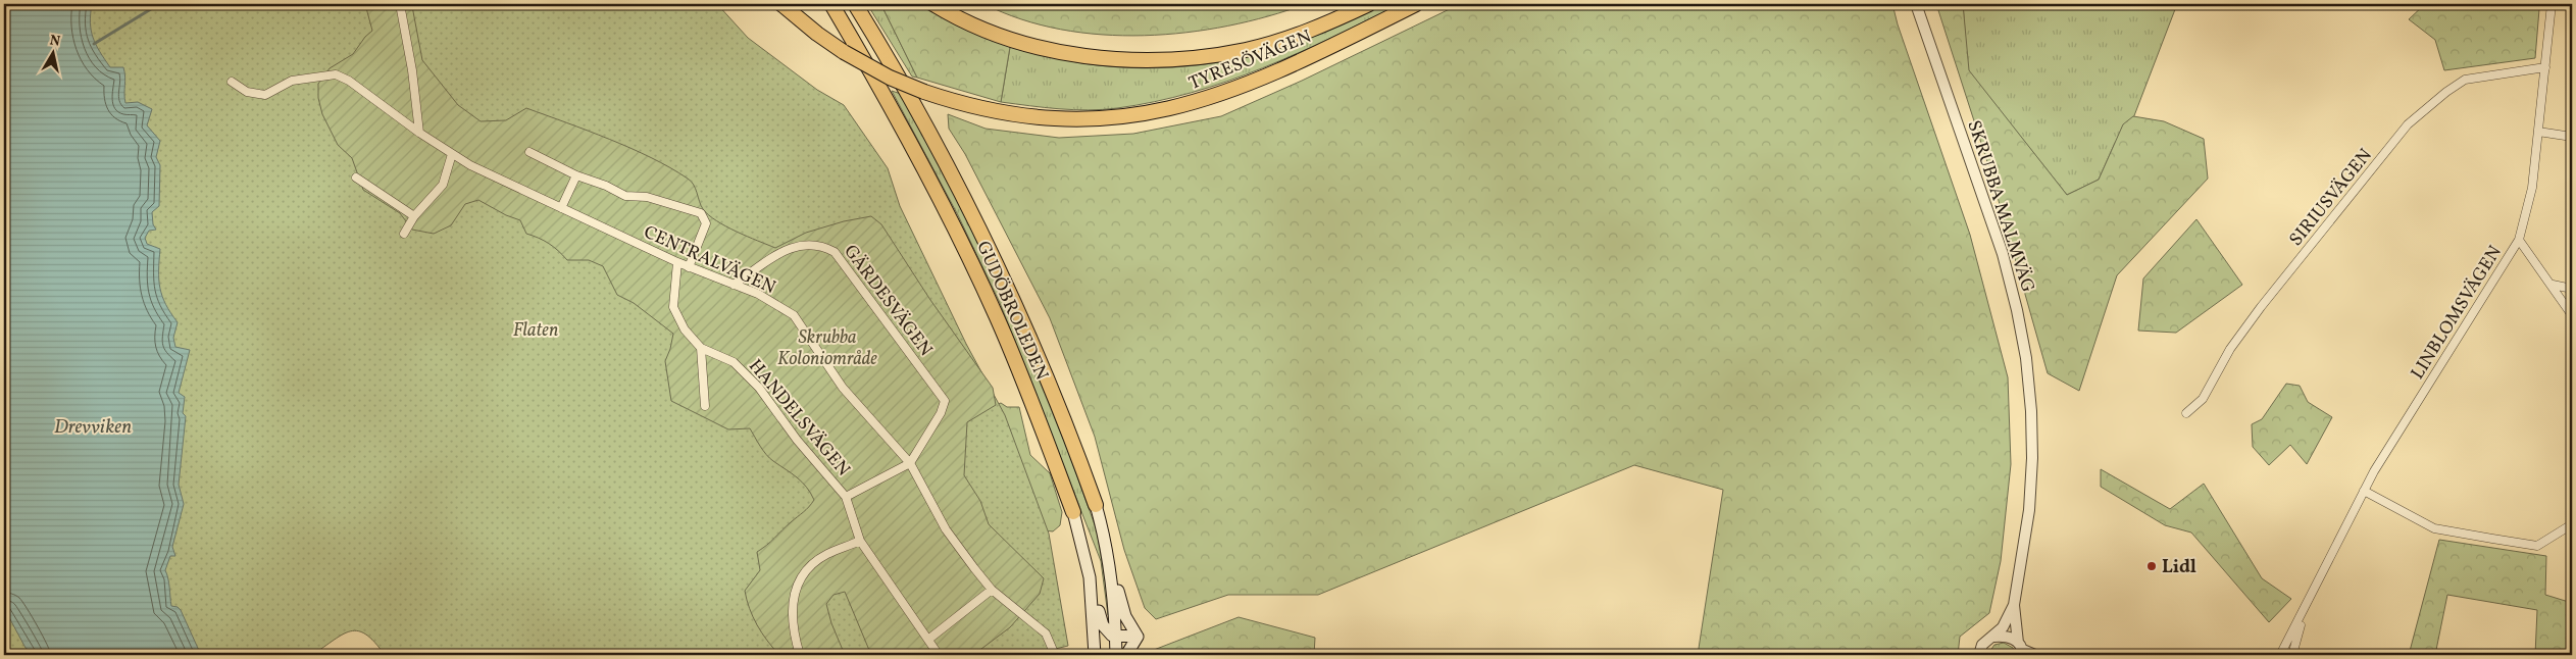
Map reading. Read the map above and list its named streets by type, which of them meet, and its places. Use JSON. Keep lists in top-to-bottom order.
{
  "streets": {
    "highway": ["TYRESÖVÄGEN", "GUDÖBROLEDEN"],
    "street": [
      "SIRIUSVÄGEN",
      "SKRUBBA MALMVÄG",
      "CENTRALVÄGEN",
      "GÄRDESVÄGEN",
      "LINBLOMSVÄGEN",
      "HANDELSVÄGEN"
    ]
  },
  "crossings": [
    ["SIRIUSVÄGEN", "LINBLOMSVÄGEN"],
    ["CENTRALVÄGEN", "GÄRDESVÄGEN"],
    ["CENTRALVÄGEN", "HANDELSVÄGEN"],
    ["GÄRDESVÄGEN", "HANDELSVÄGEN"]
  ],
  "water": ["Drevviken"],
  "parks": ["Flaten", "Skrubba Koloniområde"],
  "places": ["Lidl"],
  "north": "top"
}
